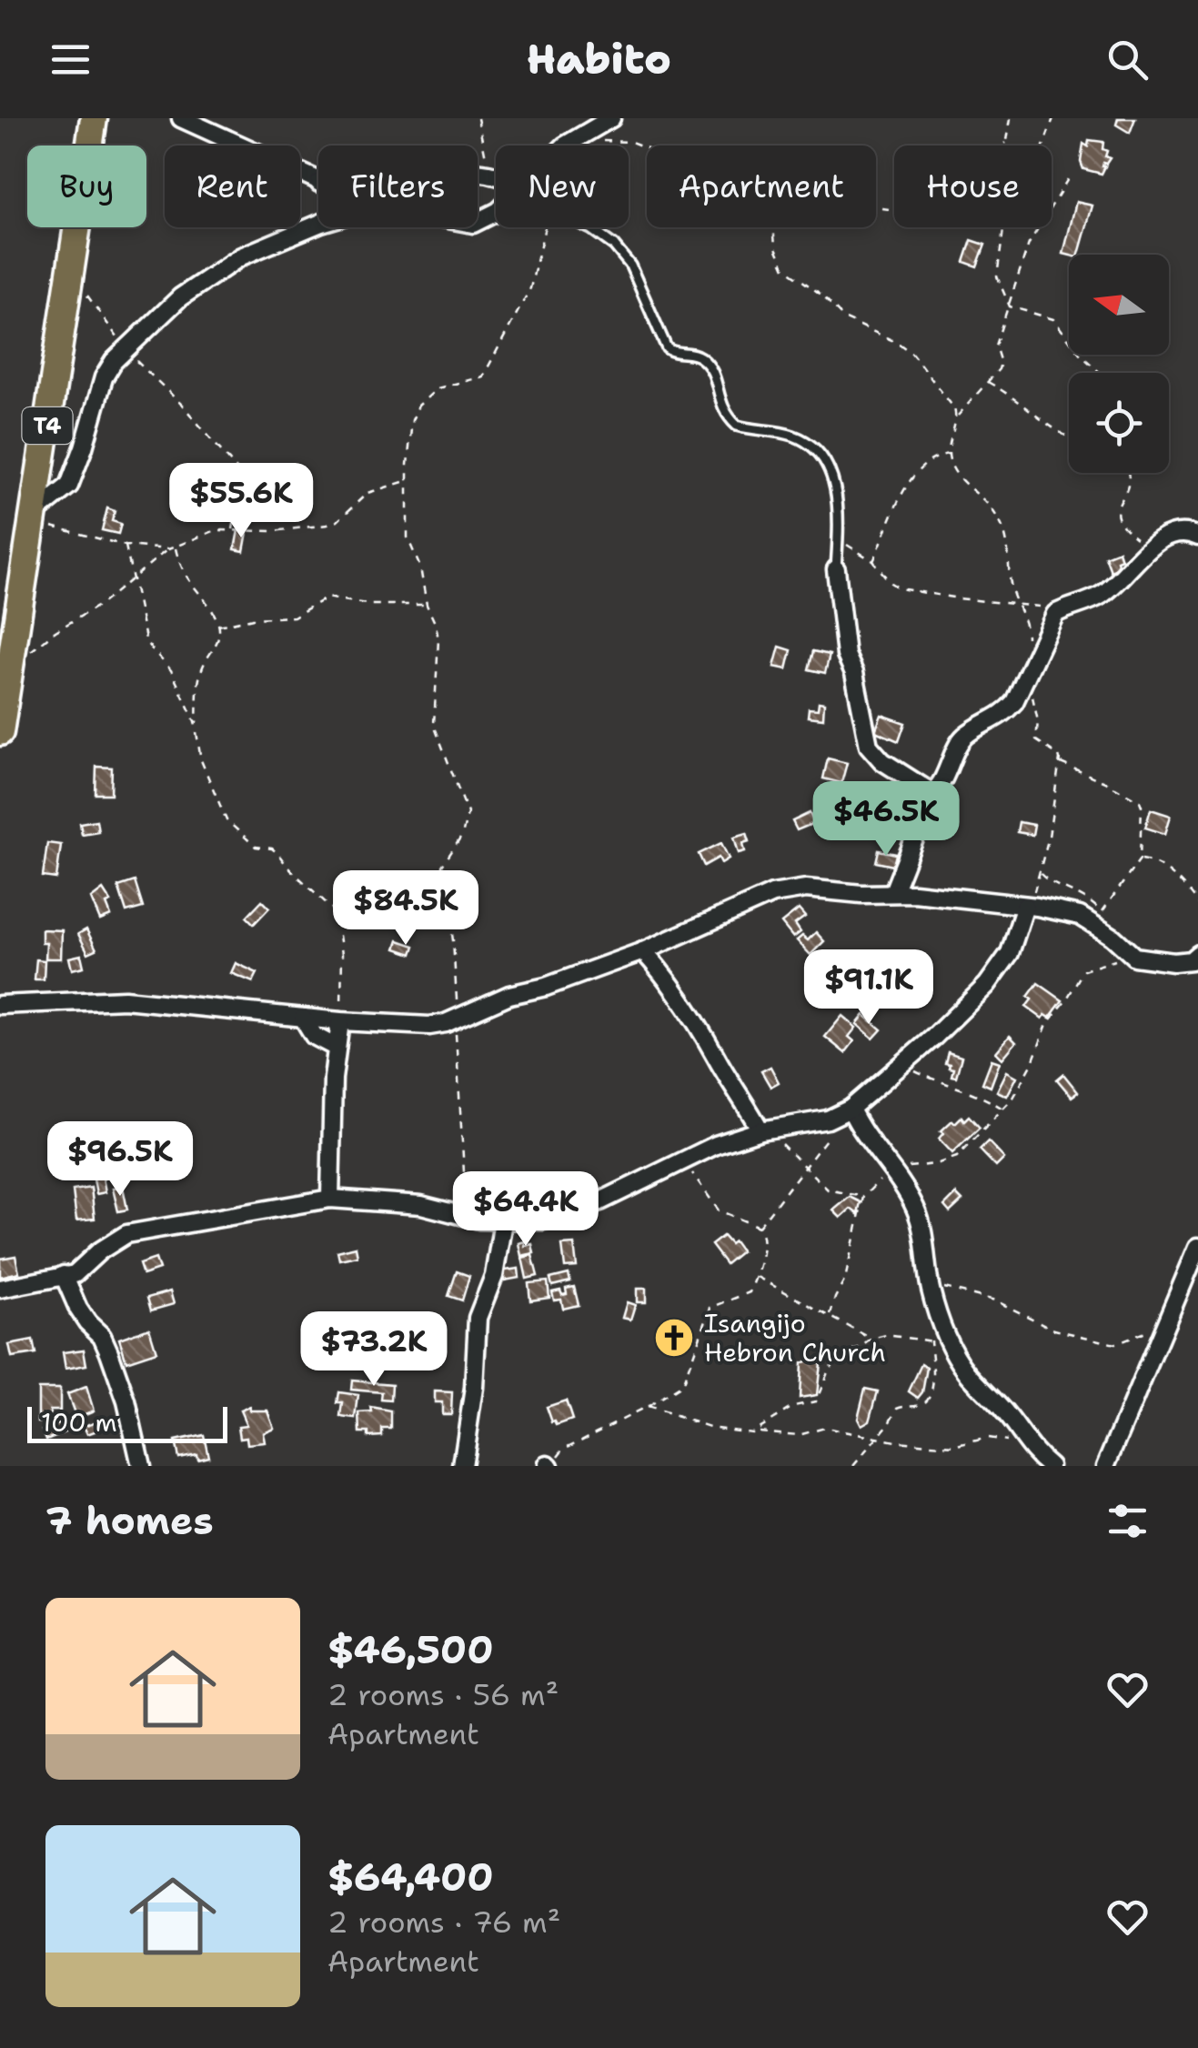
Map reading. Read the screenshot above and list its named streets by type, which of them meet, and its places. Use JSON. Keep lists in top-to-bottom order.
{
  "streets": {
    "highway": ["T4"]
  },
  "places": {
    "church": ["Isangijo Hebron Church"]
  },
  "scale_bar": "100 m",
  "north": "left",
  "page": {
    "header": "Habito",
    "chip": [
      "Buy",
      "Rent",
      "Filters",
      "New",
      "Apartment",
      "House"
    ],
    "price": [
      "$55.6K",
      "$46.5K",
      "$84.5K",
      "$91.1K",
      "$96.5K",
      "$64.4K",
      "$73.2K"
    ],
    "scale": "100 m",
    "heading": "7 homes",
    "list": [
      {
        "name": "$46,500",
        "note": "2 rooms · 56 m² · Apartment"
      },
      {
        "name": "$64,400",
        "note": "2 rooms · 76 m² · Apartment"
      }
    ]
  }
}
